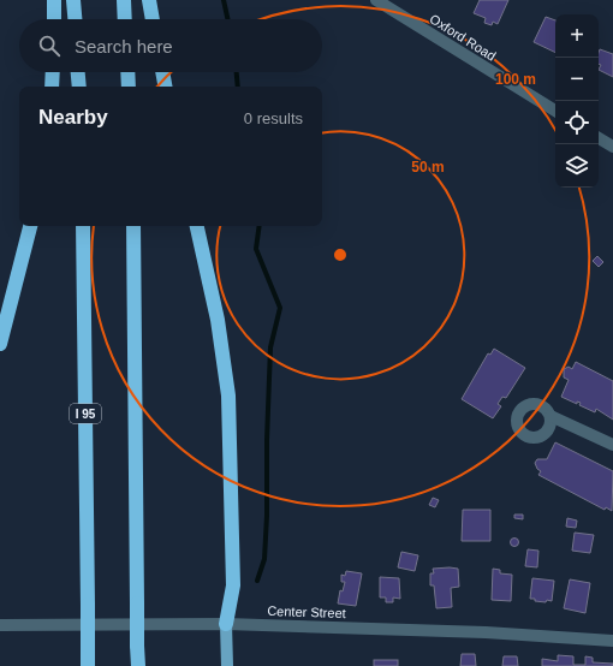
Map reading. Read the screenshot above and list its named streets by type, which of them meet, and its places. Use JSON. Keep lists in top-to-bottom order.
{
  "streets": {
    "highway": ["I 95"],
    "street": ["Oxford Road", "Center Street"]
  },
  "page": {
    "map_buttons": ["+", "−"],
    "search": "Search here",
    "heading": ["Nearby", "0 results"]
  },
  "rings": ["100 m", "50 m"]
}
